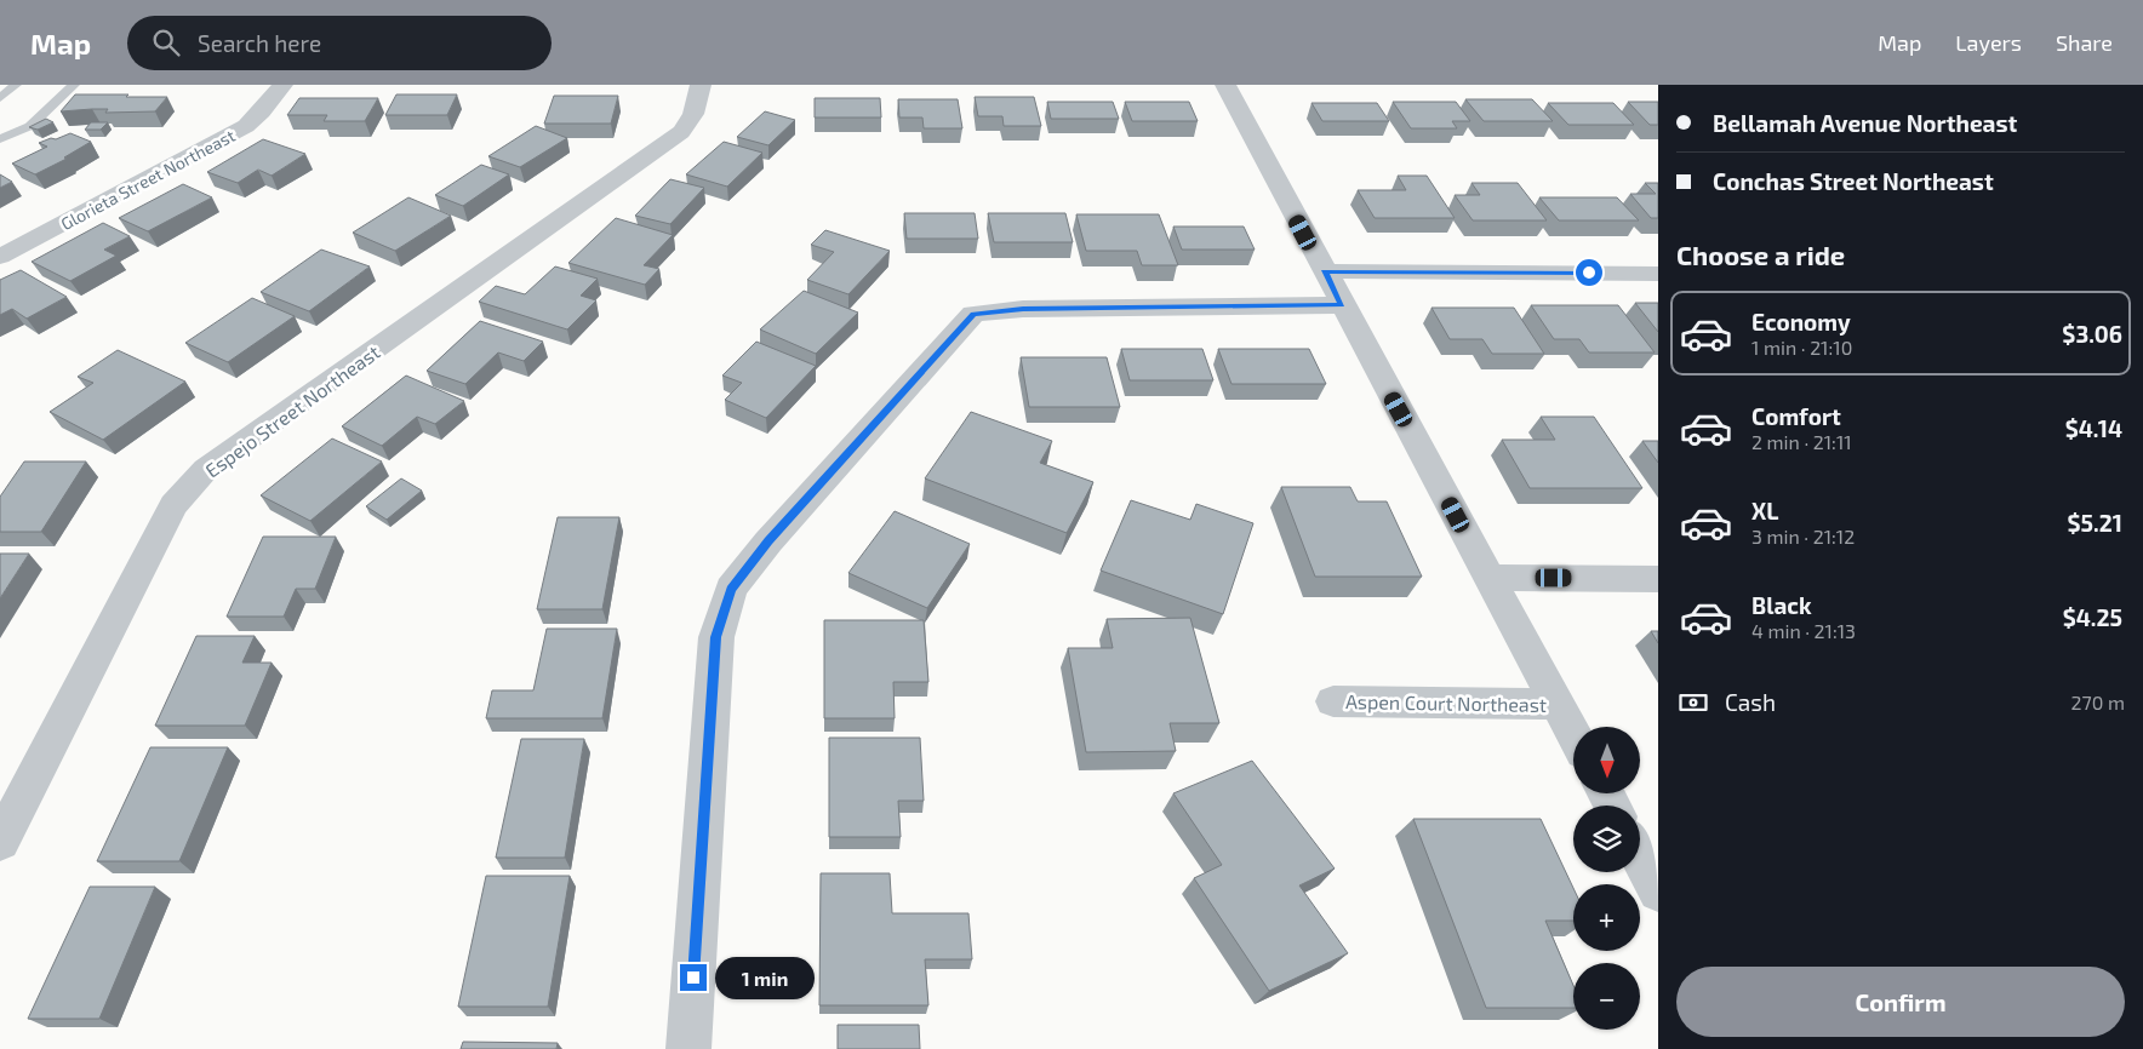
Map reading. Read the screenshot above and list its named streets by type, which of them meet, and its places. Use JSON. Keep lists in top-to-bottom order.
{
  "streets": {
    "street": ["Glorieta Street Northeast", "Espejo Street Northeast", "Aspen Court Northeast"]
  },
  "north": "bottom",
  "page": {
    "header": "Map",
    "search": "Search here",
    "nav": ["Map", "Layers", "Share"],
    "banner": ["Bellamah Avenue Northeast", "Conchas Street Northeast"],
    "heading": "Choose a ride",
    "list": [
      {
        "name": "Economy",
        "note": "1 min · 21:10",
        "value": "$3.06"
      },
      {
        "name": "Comfort",
        "note": "2 min · 21:11",
        "value": "$4.14"
      },
      {
        "name": "XL",
        "note": "3 min · 21:12",
        "value": "$5.21"
      },
      {
        "name": "Black",
        "note": "4 min · 21:13",
        "value": "$4.25"
      }
    ],
    "pay": ["Cash", "270 m"],
    "map_buttons": ["+", "−"],
    "buttons": "Confirm",
    "bubble": "1 min"
  }
}
